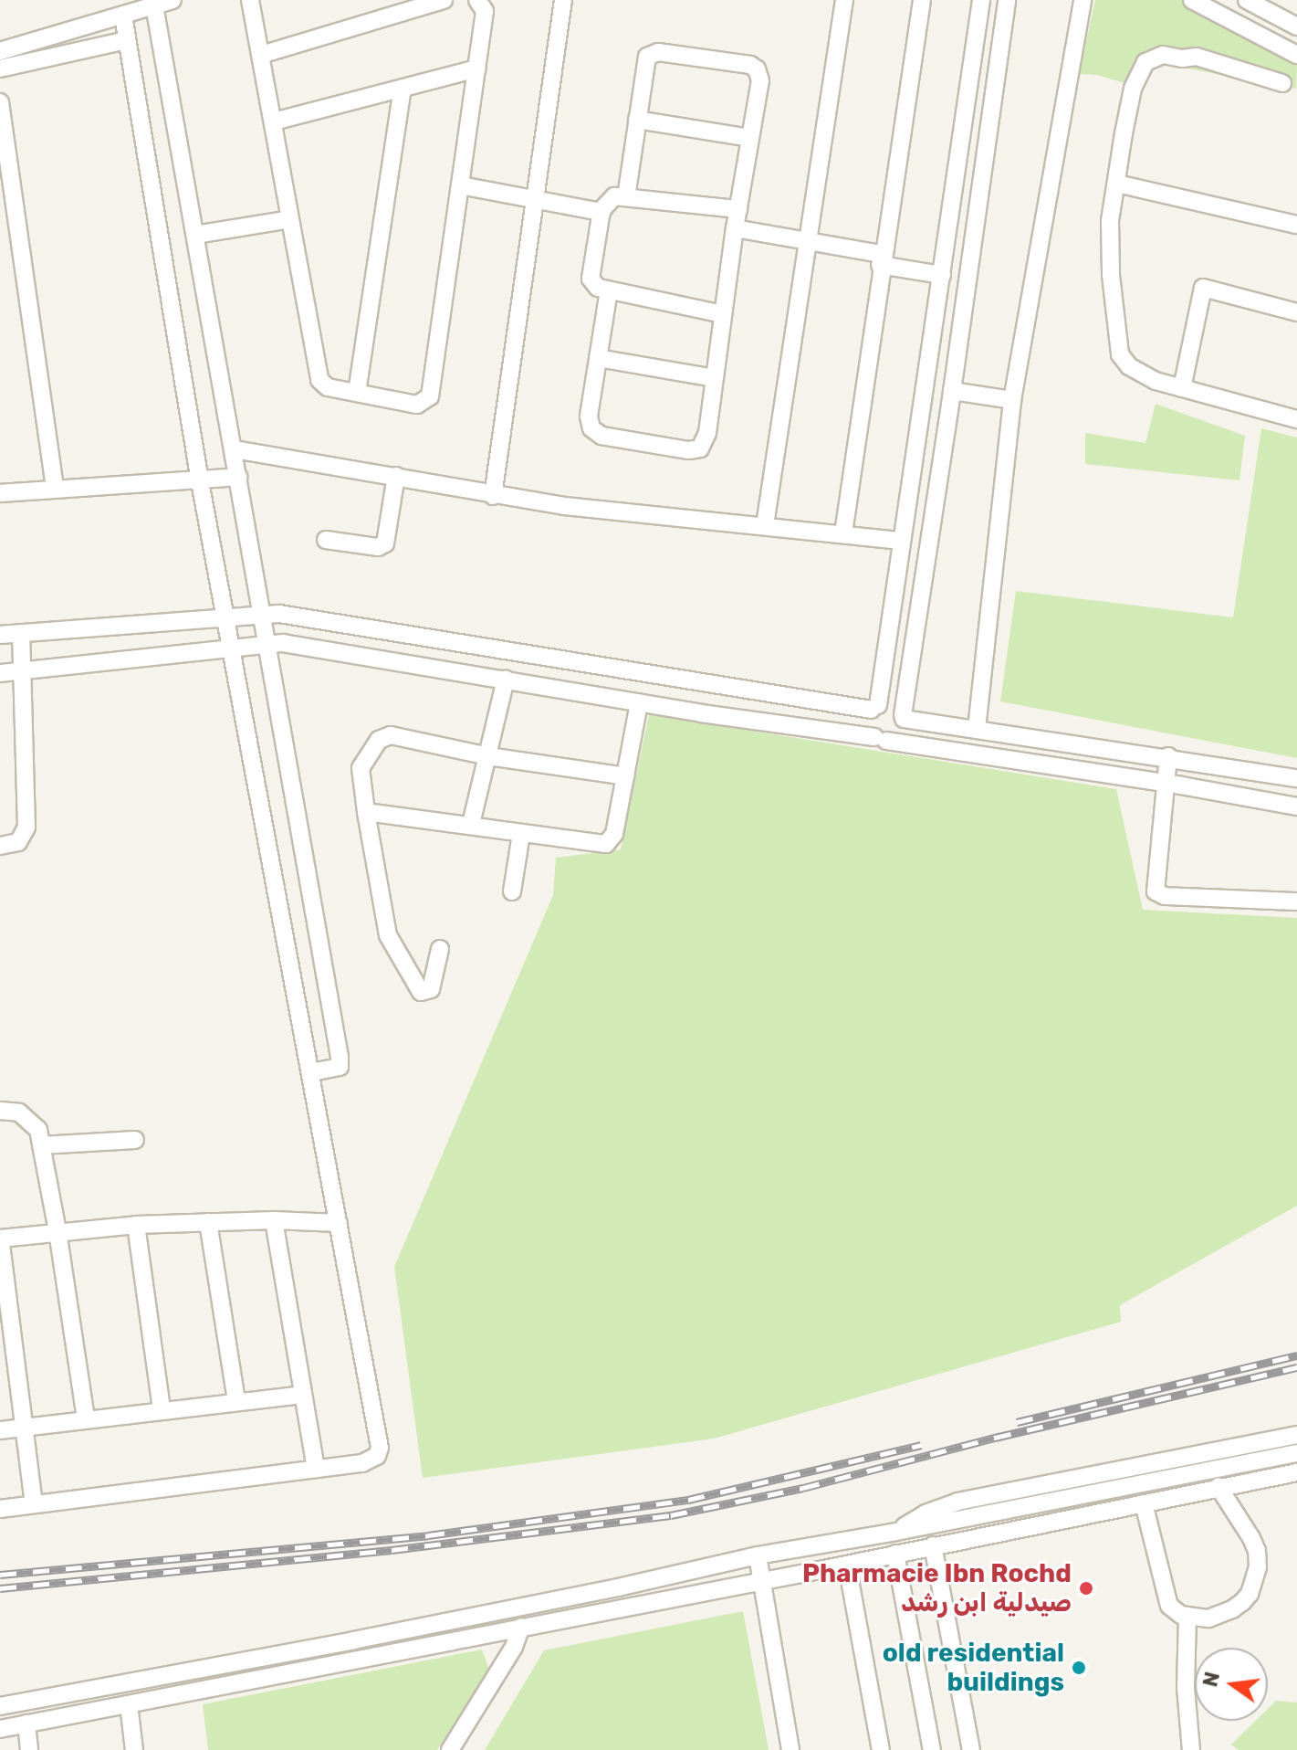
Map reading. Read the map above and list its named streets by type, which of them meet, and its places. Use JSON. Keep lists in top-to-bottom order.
{
  "places": ["Pharmacie Ibn Rochd صيدلية ابن رشد", "old residential buildings"],
  "north": "left"
}
